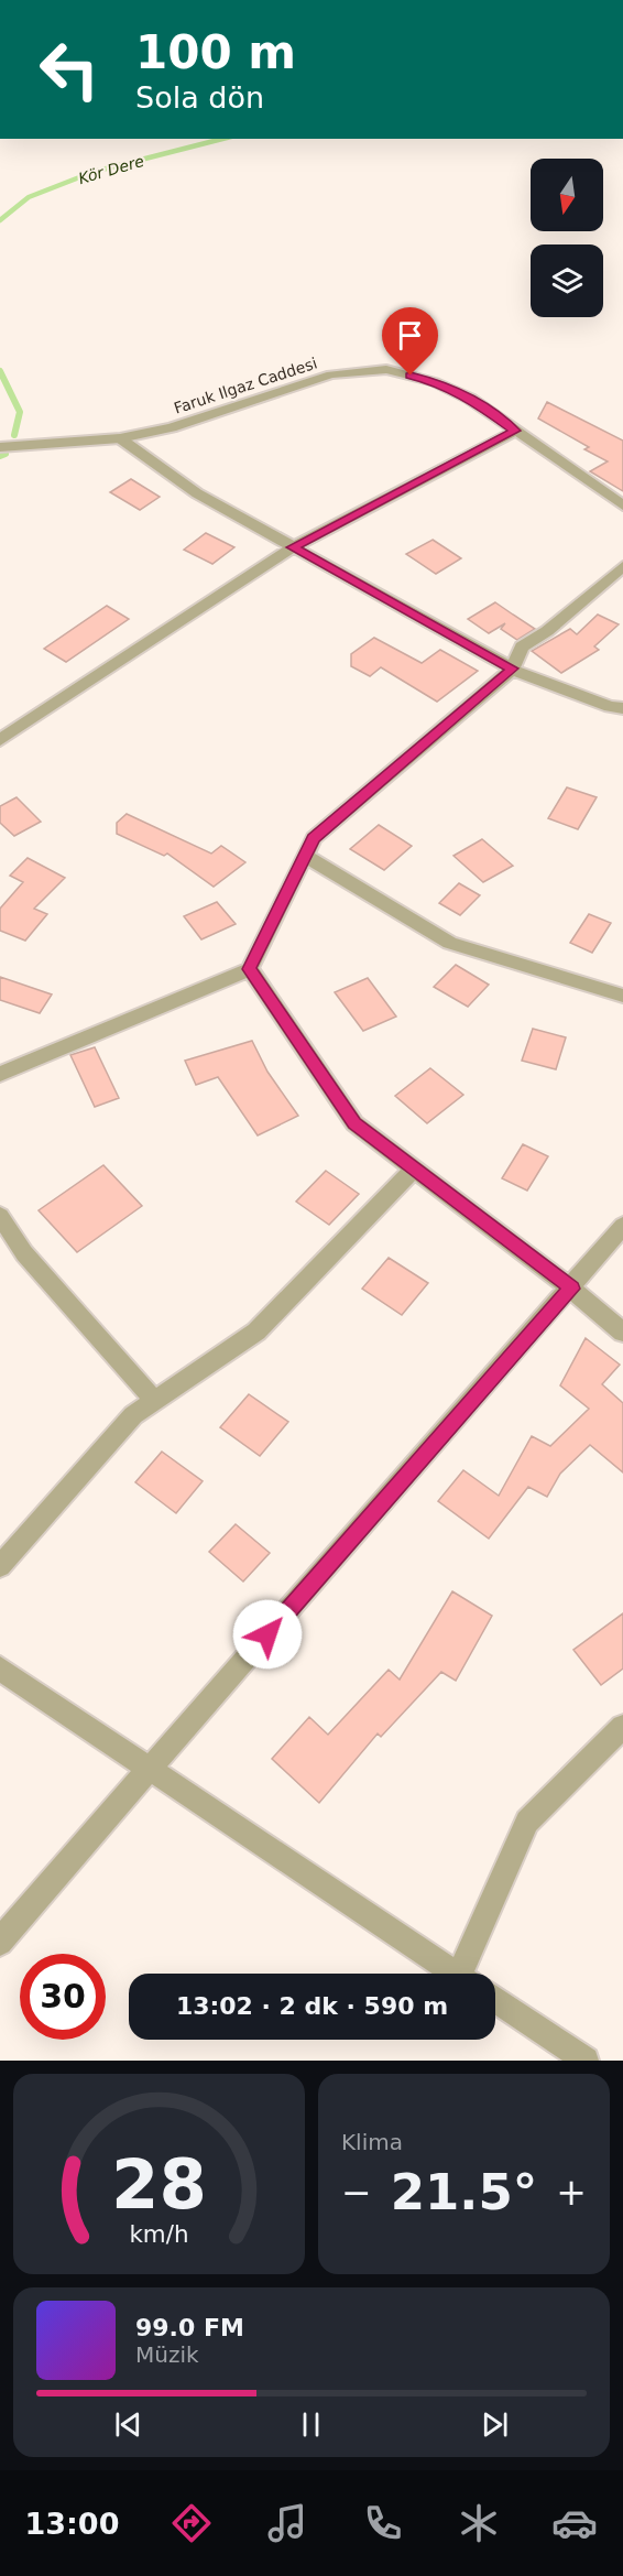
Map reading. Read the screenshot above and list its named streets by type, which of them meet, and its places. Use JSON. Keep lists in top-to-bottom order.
{
  "streets": {
    "street": ["Faruk Ilgaz Caddesi"]
  },
  "water": ["Kör Dere"],
  "north": "bottom",
  "page": {
    "turn": ["100 m", "Sola dön"],
    "limit": "30",
    "trip": "13:02 · 2 dk · 590 m",
    "tile": "Klima",
    "heat": ["−", "21.5°", "+"],
    "song": ["99.0 FM", "Müzik"],
    "tabs": "13:00",
    "gauge": ["28", "km/h"]
  }
}
